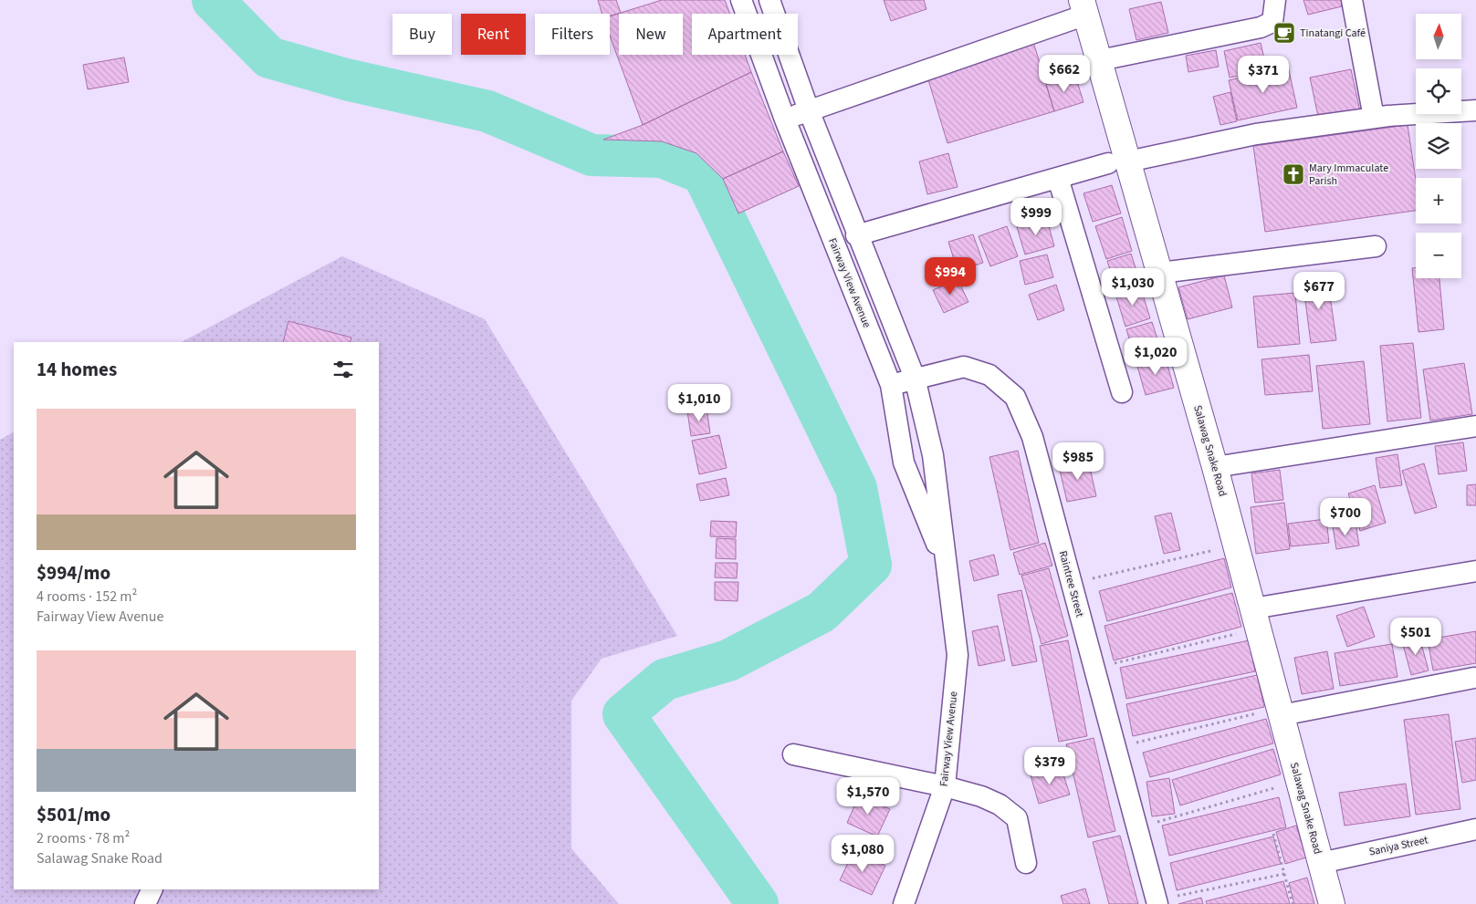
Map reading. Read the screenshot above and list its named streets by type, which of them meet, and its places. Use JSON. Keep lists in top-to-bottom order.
{
  "streets": {
    "main road": ["Salawag Snake Road"],
    "street": ["Fairway View Avenue", "Raintree Street", "Saniya Street"]
  },
  "crossings": [
    ["Fairway View Avenue", "Raintree Street"],
    ["Salawag Snake Road", "Saniya Street"]
  ],
  "places": {
    "cafe": ["Tinatangi Café"],
    "church": ["Mary Immaculate Parish"]
  },
  "north": "top",
  "page": {
    "map_buttons": ["+", "−"],
    "chip": [
      "Buy",
      "Rent",
      "Filters",
      "New",
      "Apartment"
    ],
    "price": [
      "$662",
      "$371",
      "$999",
      "$994",
      "$1,030",
      "$677",
      "$1,020",
      "$1,010",
      "$985",
      "$700",
      "$501",
      "$379",
      "$1,570",
      "$1,080"
    ],
    "heading": "14 homes",
    "list": [
      {
        "name": "$994/mo",
        "note": "4 rooms · 152 m² · Fairway View Avenue"
      },
      {
        "name": "$501/mo",
        "note": "2 rooms · 78 m² · Salawag Snake Road"
      }
    ]
  }
}
